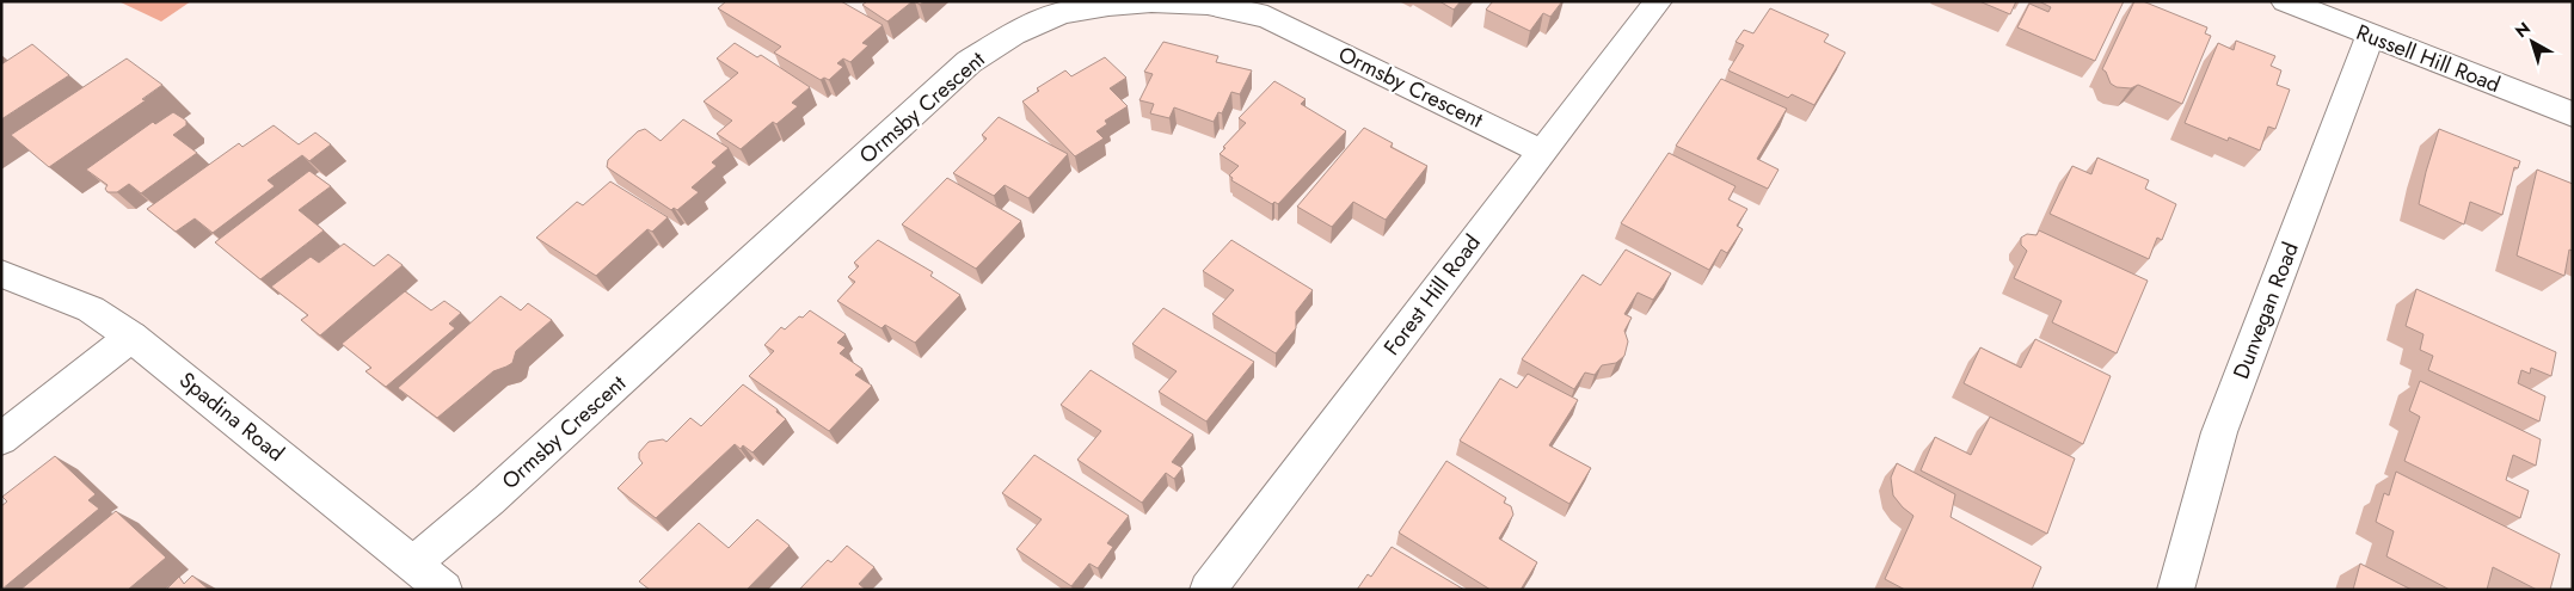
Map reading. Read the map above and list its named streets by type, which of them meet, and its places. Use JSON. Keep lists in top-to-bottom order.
{
  "streets": {
    "street": [
      "Russell Hill Road",
      "Ormsby Crescent",
      "Forest Hill Road",
      "Dunvegan Road",
      "Spadina Road"
    ]
  },
  "crossings": [
    ["Russell Hill Road", "Dunvegan Road"],
    ["Ormsby Crescent", "Forest Hill Road"],
    ["Ormsby Crescent", "Spadina Road"]
  ],
  "north": "top left"
}
